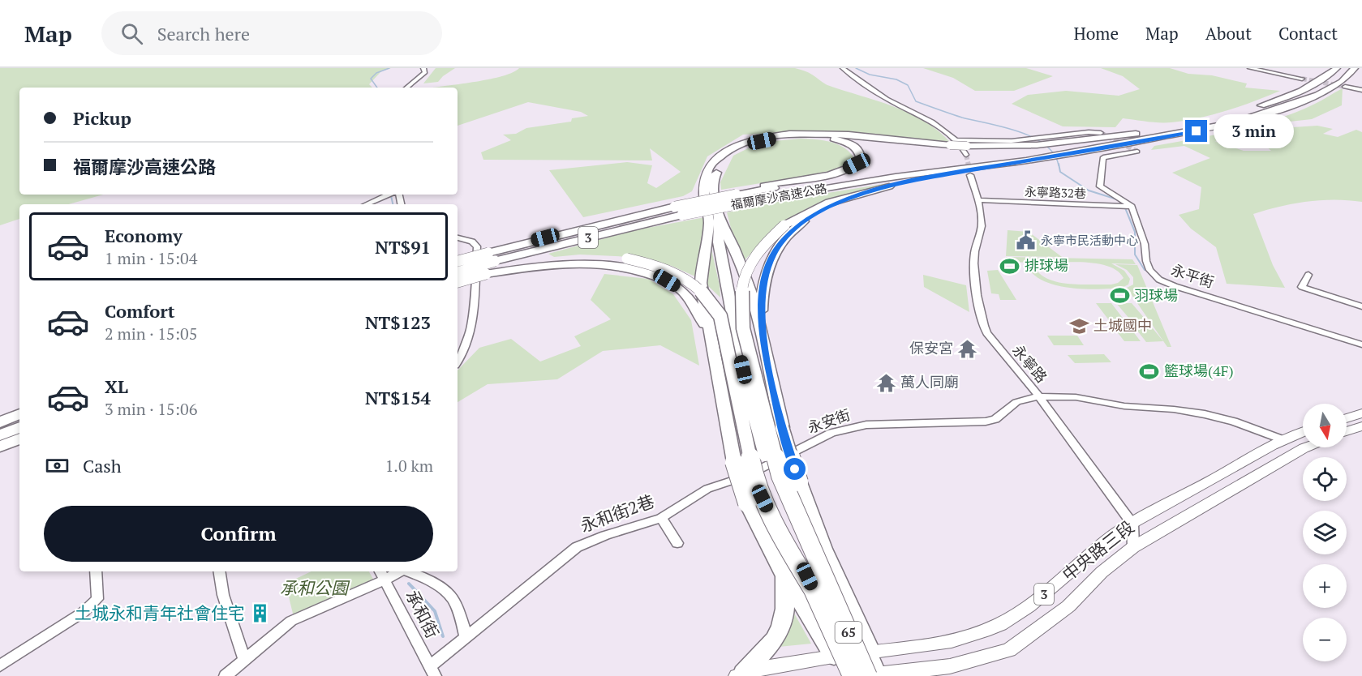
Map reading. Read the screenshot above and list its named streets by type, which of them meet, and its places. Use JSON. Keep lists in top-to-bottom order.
{
  "streets": {
    "highway": ["福爾摩沙高速公路", "3", "65"],
    "main road": ["中央路三段"],
    "street": [
      "永寧路32巷",
      "永平街",
      "永寧路",
      "永安街",
      "永和街2巷",
      "承和街"
    ]
  },
  "crossings": [
    ["永寧路32巷", "永平街"],
    ["永寧路32巷", "永寧路"],
    ["永寧路", "永安街"],
    ["永寧路", "中央路三段"],
    ["永安街", "永和街2巷"],
    ["永安街", "中央路三段"],
    ["永和街2巷", "承和街"]
  ],
  "parks": ["承和公園"],
  "places": {
    "public building": ["永寧市民活動中心"],
    "sports": ["排球場", "羽球場", "籃球場(4F)"],
    "school or university": ["土城國中"],
    "temple": ["保安宮", "萬人同廟"],
    "building": ["土城永和青年社會住宅"]
  },
  "north": "bottom",
  "page": {
    "header": "Map",
    "search": "Search here",
    "nav": [
      "Home",
      "Map",
      "About",
      "Contact"
    ],
    "banner": ["Pickup", "福爾摩沙高速公路"],
    "bubble": "3 min",
    "list": [
      {
        "name": "Economy",
        "note": "1 min · 15:04",
        "value": "NT$91"
      },
      {
        "name": "Comfort",
        "note": "2 min · 15:05",
        "value": "NT$123"
      },
      {
        "name": "XL",
        "note": "3 min · 15:06",
        "value": "NT$154"
      }
    ],
    "map_buttons": ["+", "−"],
    "pay": ["Cash", "1.0 km"],
    "buttons": "Confirm"
  }
}
